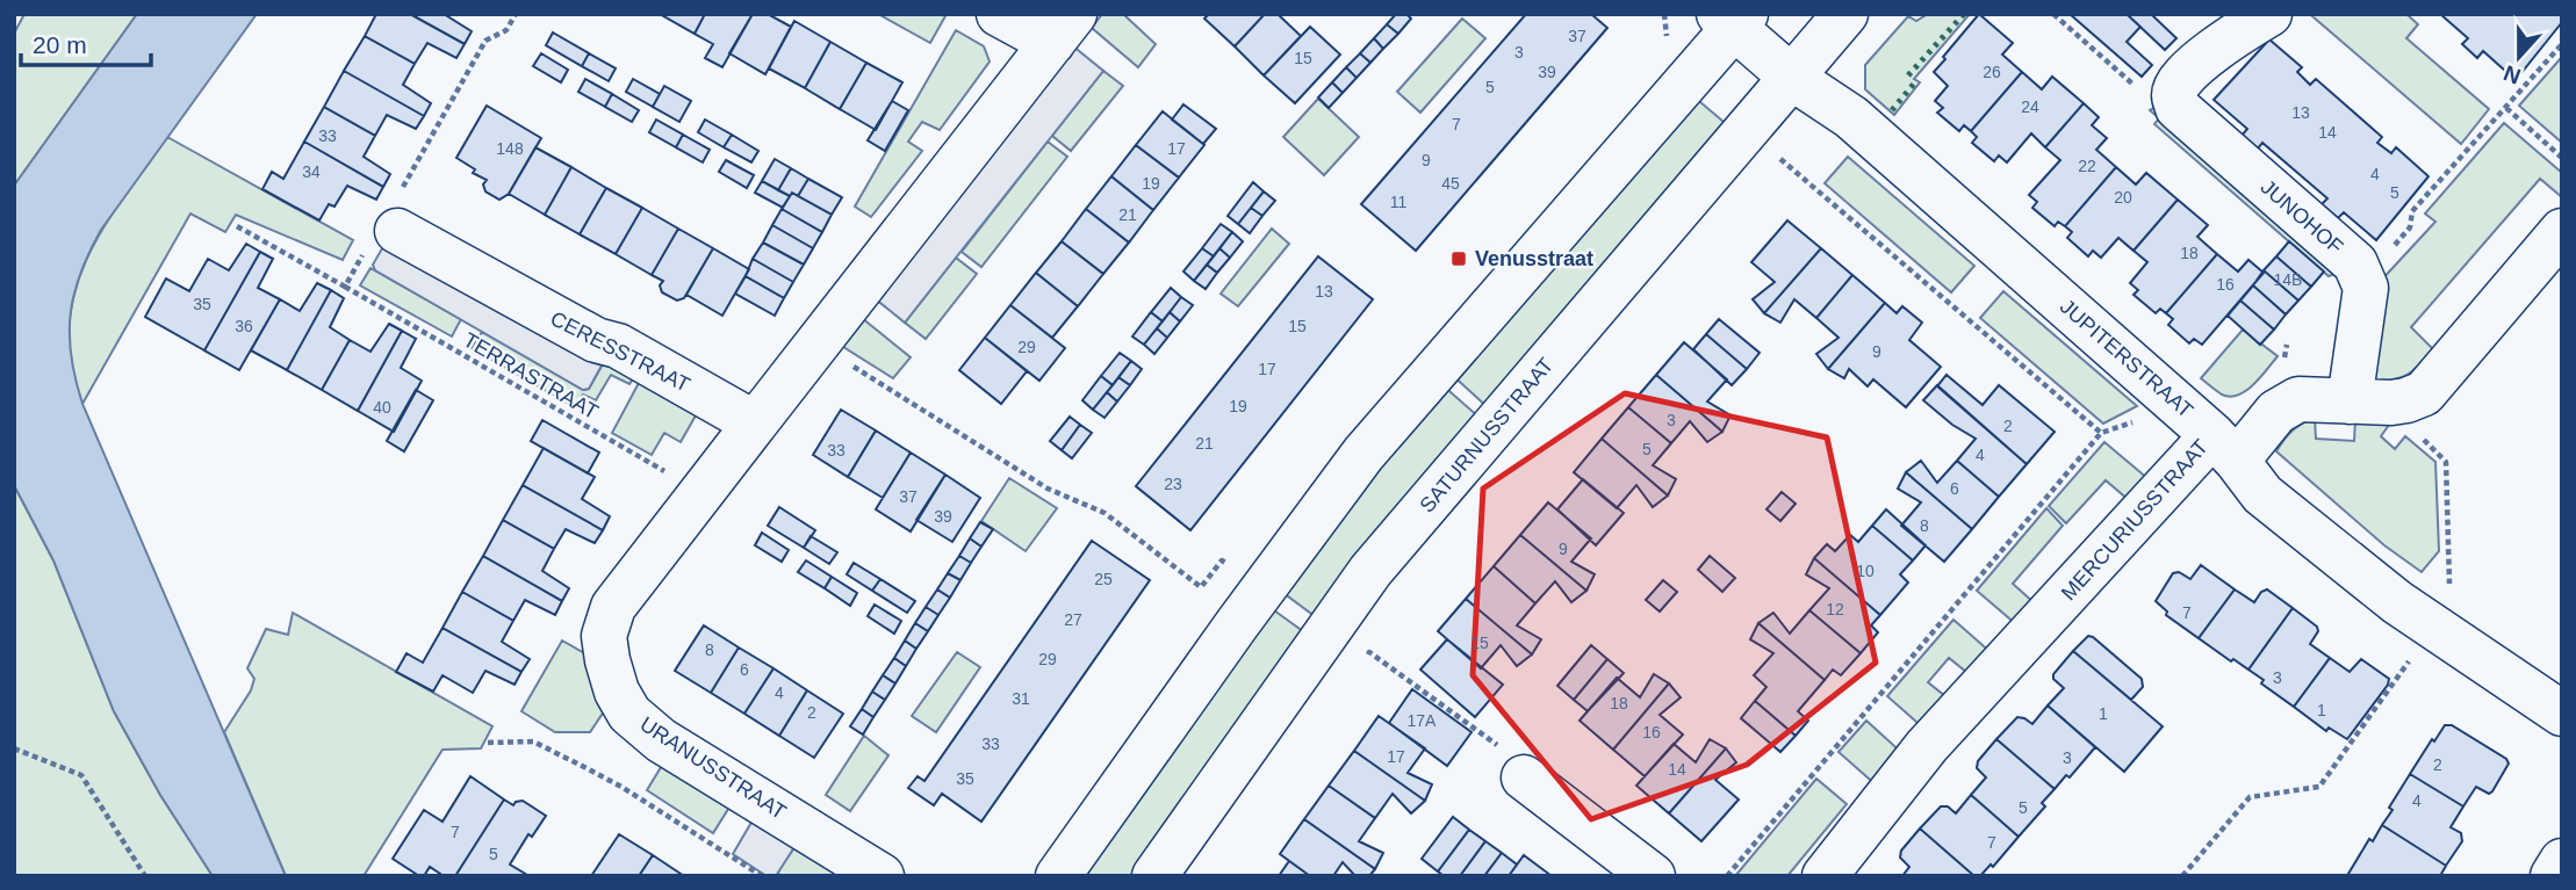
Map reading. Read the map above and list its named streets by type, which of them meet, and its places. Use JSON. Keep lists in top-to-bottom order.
{
  "streets": {
    "street": [
      "JUNOHOF",
      "CERESSTRAAT",
      "JUPITERSTRAAT",
      "SATURNUSSTRAAT",
      "MERCURIUSSTRAAT",
      "URANUSSTRAAT"
    ],
    "path": ["TERRASTRAAT"]
  },
  "crossings": [
    ["CERESSTRAAT", "URANUSSTRAAT"],
    ["JUPITERSTRAAT", "SATURNUSSTRAAT"],
    ["JUPITERSTRAAT", "MERCURIUSSTRAAT"],
    ["TERRASTRAAT", "URANUSSTRAAT"]
  ],
  "places": {
    "transit": ["Venusstraat"]
  },
  "house_numbers": [
    "37",
    "3",
    "15",
    "39",
    "26",
    "5",
    "24",
    "13",
    "7",
    "14",
    "33",
    "148",
    "17",
    "9",
    "22",
    "34",
    "4",
    "19",
    "45",
    "5",
    "20",
    "11",
    "21",
    "18",
    "14B",
    "16",
    "13",
    "35",
    "36",
    "15",
    "29",
    "9",
    "17",
    "19",
    "40",
    "3",
    "2",
    "21",
    "5",
    "33",
    "4",
    "23",
    "6",
    "37",
    "39",
    "8",
    "9",
    "10",
    "25",
    "12",
    "7",
    "27",
    "15",
    "8",
    "29",
    "6",
    "3",
    "4",
    "31",
    "18",
    "1",
    "2",
    "1",
    "17A",
    "16",
    "33",
    "17",
    "3",
    "2",
    "14",
    "35",
    "4",
    "5",
    "7",
    "7",
    "5"
  ],
  "scale_bar": "20 m",
  "north": "bottom"
}
